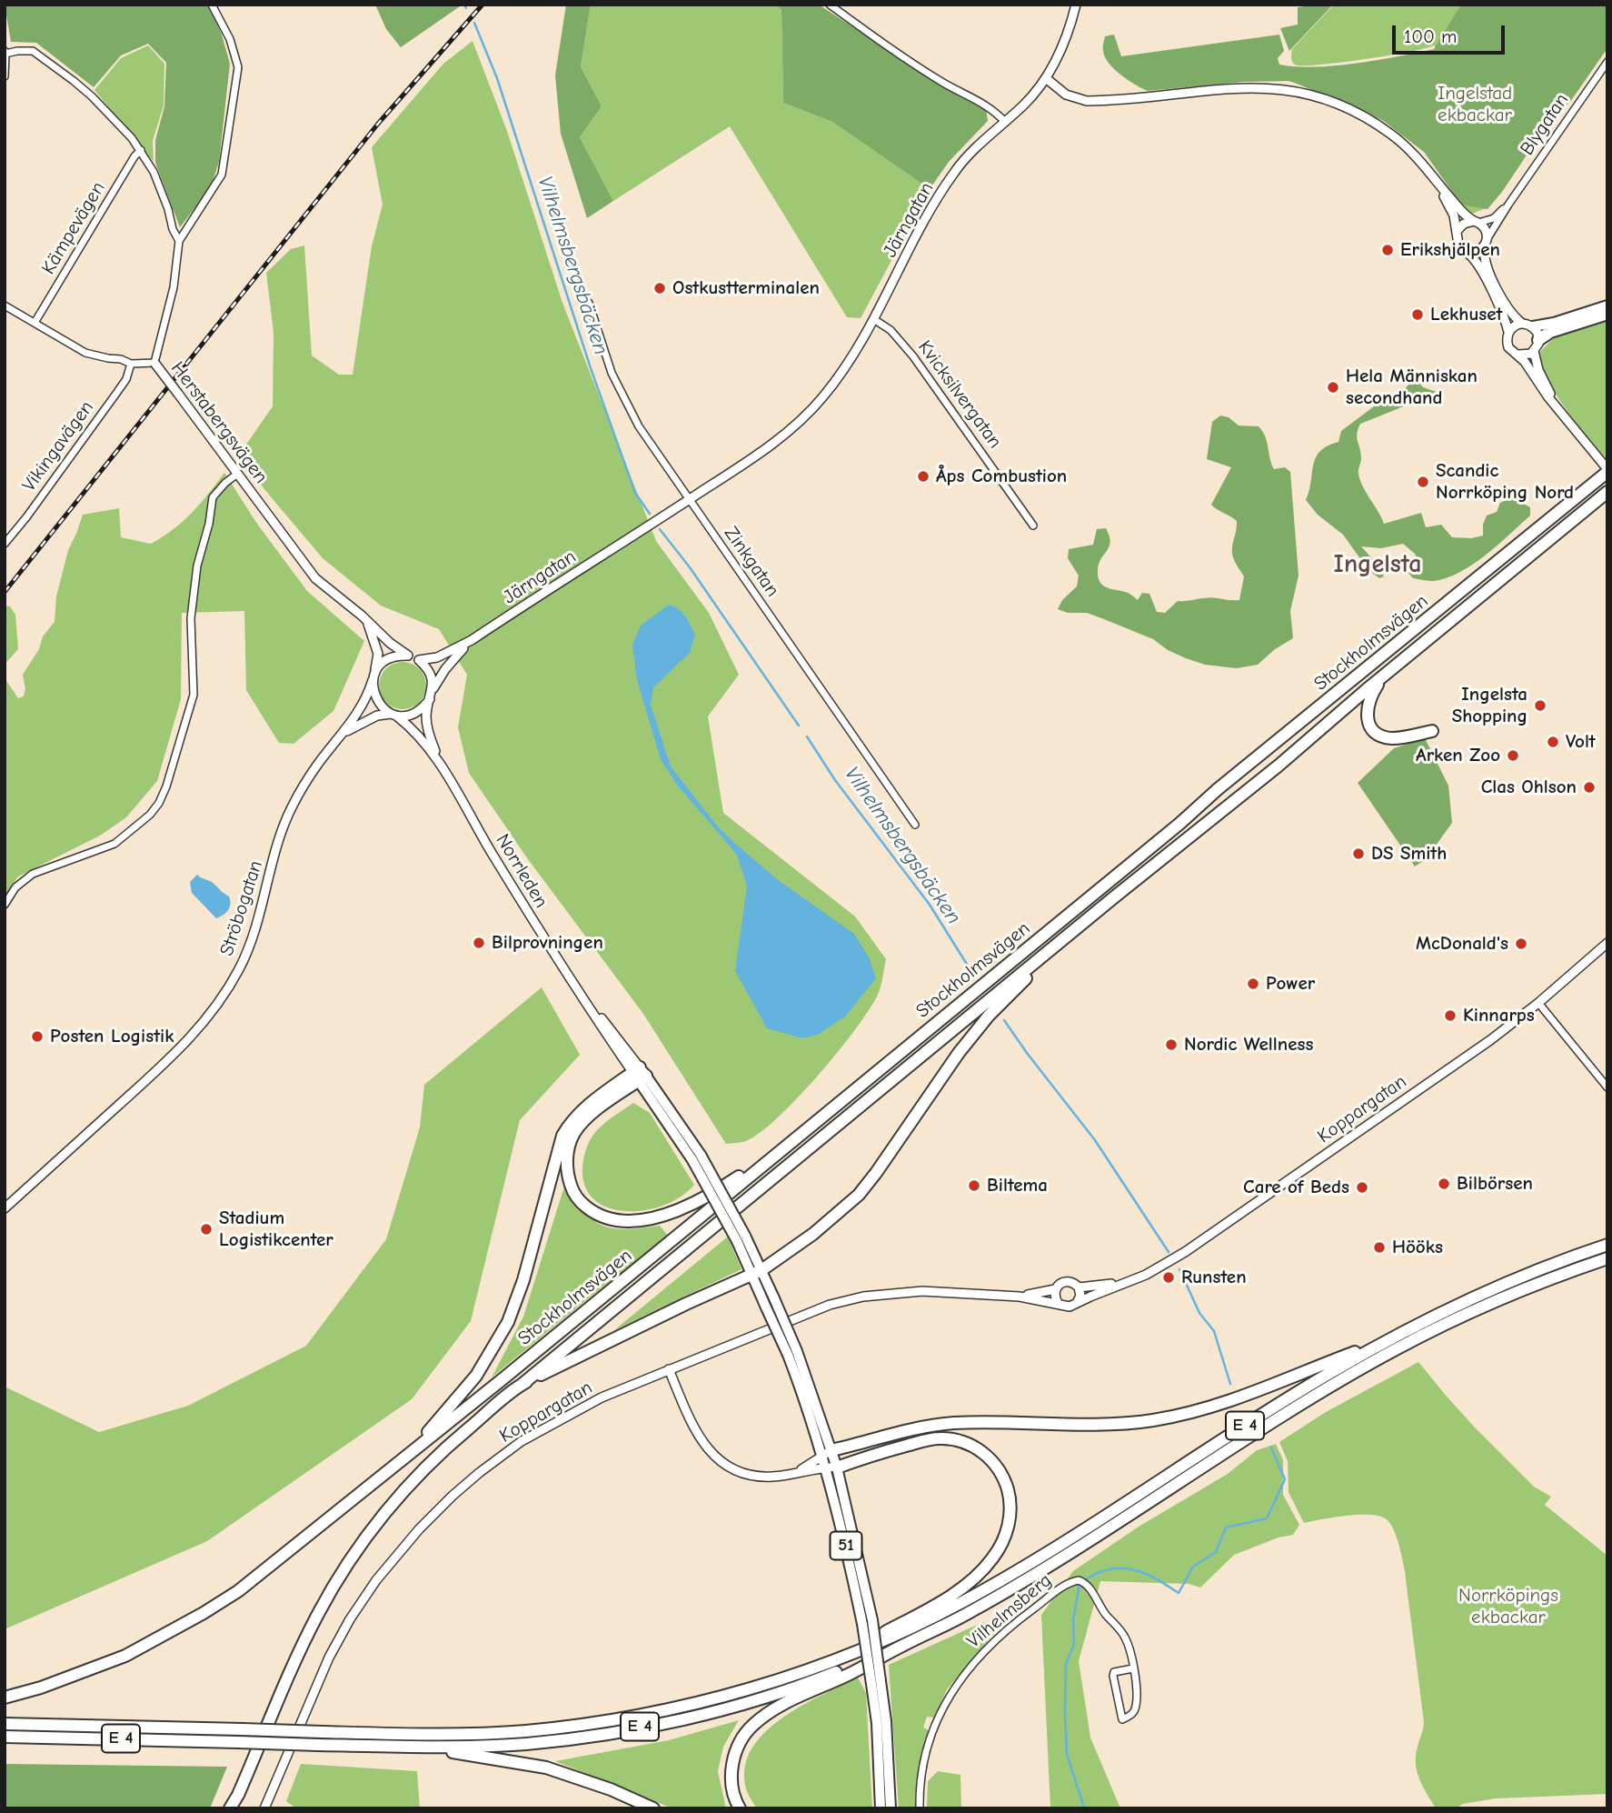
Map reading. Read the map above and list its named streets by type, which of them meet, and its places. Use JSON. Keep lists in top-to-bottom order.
{
  "streets": {
    "highway": ["Stockholmsvägen", "E 4"],
    "main road": ["51"],
    "street": [
      "Blygatan",
      "Järngatan",
      "Kämpevägen",
      "Kvicksilvergatan",
      "Herstabergsvägen",
      "Vikingavägen",
      "Zinkgatan",
      "Norrleden",
      "Ströbogatan",
      "Koppargatan",
      "Vilhelmsberg"
    ]
  },
  "crossings": [
    ["Järngatan", "Kvicksilvergatan"],
    ["Järngatan", "Herstabergsvägen"],
    ["Järngatan", "Zinkgatan"],
    ["Järngatan", "Ströbogatan"],
    ["Kämpevägen", "Herstabergsvägen"],
    ["Herstabergsvägen", "Vikingavägen"],
    ["Herstabergsvägen", "Ströbogatan"],
    ["Norrleden", "51"]
  ],
  "districts": ["Ingelsta"],
  "water": ["Vilhelmsbergsbäcken"],
  "parks": ["Ingelstad ekbackar", "Norrköpings ekbackar"],
  "places": [
    "Erikshjälpen",
    "Ostkustterminalen",
    "Lekhuset",
    "Hela Människan secondhand",
    "Åps Combustion",
    "Scandic Norrköping Nord",
    "Ingelsta Shopping",
    "Volt",
    "Arken Zoo",
    "Clas Ohlson",
    "DS Smith",
    "Bilprovningen",
    "McDonald's",
    "Power",
    "Kinnarps",
    "Posten Logistik",
    "Nordic Wellness",
    "Bilbörsen",
    "Biltema",
    "Care of Beds",
    "Stadium Logistikcenter",
    "Hööks",
    "Runsten"
  ],
  "scale_bar": "100 m"
}
